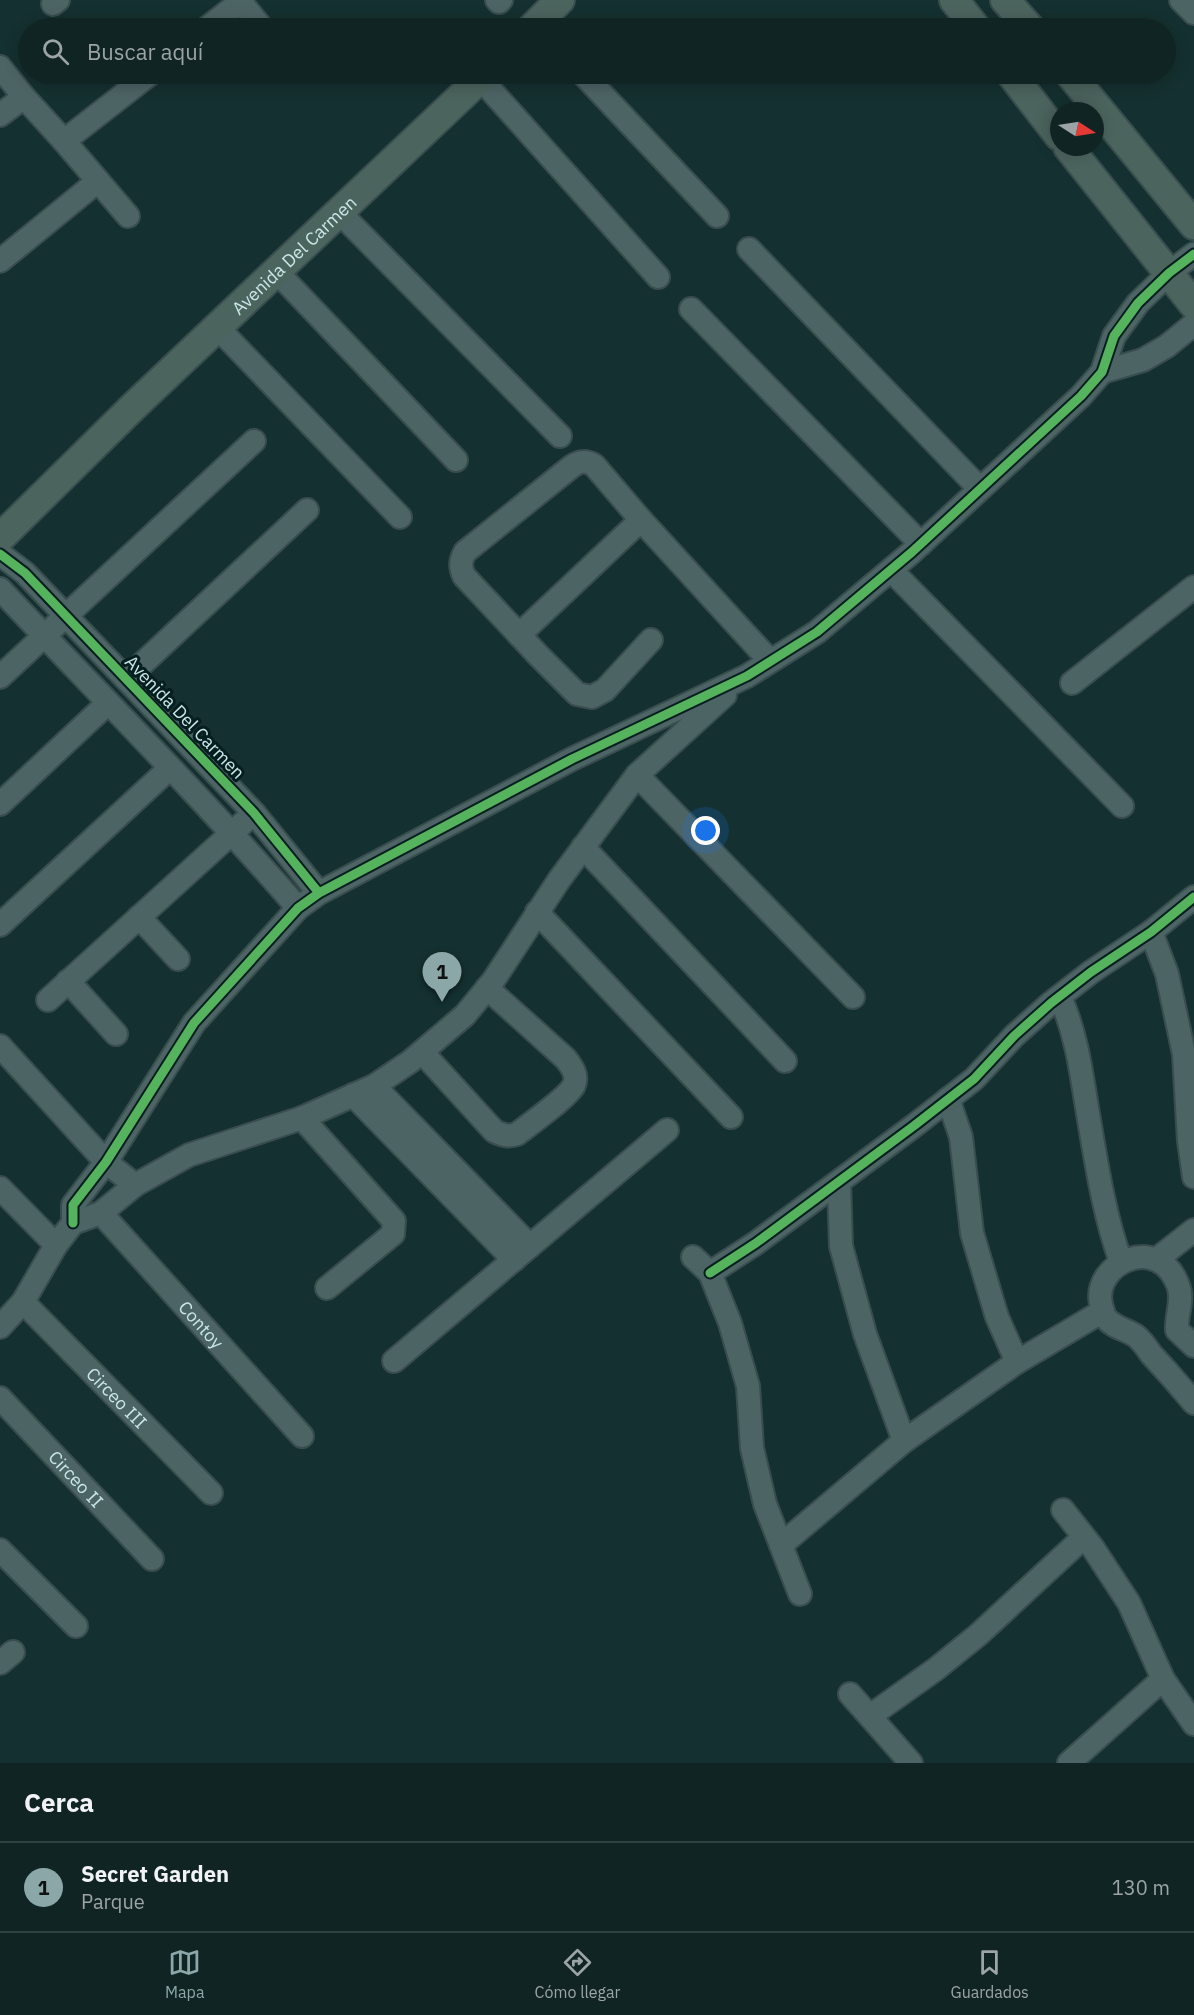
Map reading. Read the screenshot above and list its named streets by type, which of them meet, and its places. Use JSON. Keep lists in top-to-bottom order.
{
  "streets": {
    "main road": ["Avenida Del Carmen"],
    "street": ["Contoy", "Circeo III", "Circeo II"]
  },
  "north": "right",
  "page": {
    "search": "Buscar aquí",
    "pins": "1",
    "heading": "Cerca",
    "list": [
      {
        "mark": "1",
        "name": "Secret Garden",
        "note": "Parque",
        "value": "130 m"
      }
    ],
    "nav": ["Mapa", "Cómo llegar", "Guardados"]
  }
}
